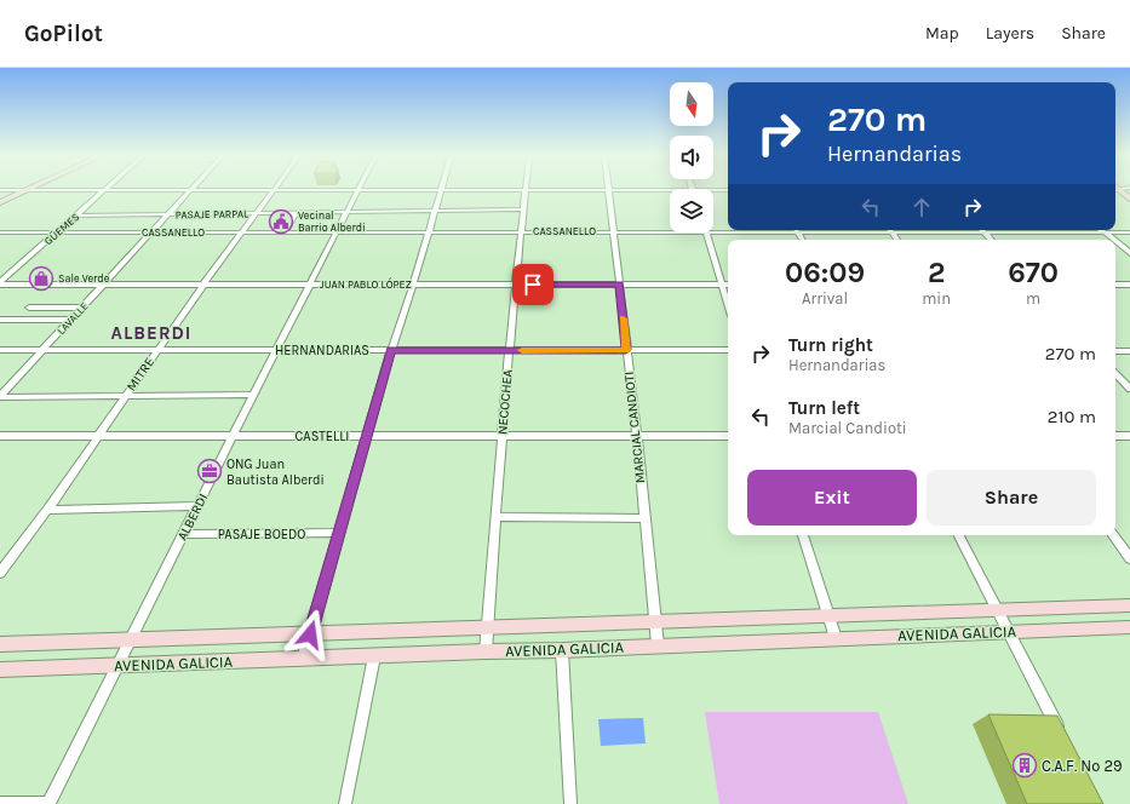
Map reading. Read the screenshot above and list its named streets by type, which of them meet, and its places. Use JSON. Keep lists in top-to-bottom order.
{
  "streets": {
    "main road": ["AVENIDA GALICIA"],
    "street": [
      "PASAJE PARPAL",
      "GÜEMES",
      "CASSANELLO",
      "JUAN PABLO LÓPEZ",
      "LAVALLE",
      "HERNANDARIAS",
      "MITRE",
      "NECOCHEA",
      "MARCIAL CANDIOTI",
      "CASTELLI",
      "ALBERDI",
      "PASAJE BOEDO"
    ]
  },
  "crossings": [
    ["PASAJE PARPAL", "GÜEMES"],
    ["PASAJE PARPAL", "LAVALLE"],
    ["PASAJE PARPAL", "MITRE"],
    ["PASAJE PARPAL", "NECOCHEA"],
    ["PASAJE PARPAL", "ALBERDI"],
    ["GÜEMES", "CASSANELLO"],
    ["GÜEMES", "JUAN PABLO LÓPEZ"],
    ["CASSANELLO", "LAVALLE"],
    ["CASSANELLO", "MITRE"],
    ["CASSANELLO", "NECOCHEA"],
    ["CASSANELLO", "MARCIAL CANDIOTI"],
    ["CASSANELLO", "ALBERDI"],
    ["JUAN PABLO LÓPEZ", "LAVALLE"],
    ["JUAN PABLO LÓPEZ", "MITRE"],
    ["JUAN PABLO LÓPEZ", "NECOCHEA"],
    ["JUAN PABLO LÓPEZ", "MARCIAL CANDIOTI"],
    ["JUAN PABLO LÓPEZ", "ALBERDI"],
    ["LAVALLE", "HERNANDARIAS"],
    ["HERNANDARIAS", "MITRE"],
    ["HERNANDARIAS", "NECOCHEA"],
    ["HERNANDARIAS", "MARCIAL CANDIOTI"],
    ["HERNANDARIAS", "ALBERDI"],
    ["MITRE", "CASTELLI"],
    ["NECOCHEA", "CASTELLI"],
    ["NECOCHEA", "AVENIDA GALICIA"],
    ["MARCIAL CANDIOTI", "CASTELLI"],
    ["MARCIAL CANDIOTI", "AVENIDA GALICIA"],
    ["CASTELLI", "ALBERDI"],
    ["ALBERDI", "PASAJE BOEDO"],
    ["ALBERDI", "AVENIDA GALICIA"]
  ],
  "districts": ["ALBERDI"],
  "places": {
    "public building": ["Vecinal Barrio Alberdi"],
    "shop": ["Sale Verde"],
    "office": ["ONG Juan Bautista Alberdi"],
    "building": ["C.A.F. Nº 29"]
  },
  "north": "bottom",
  "page": {
    "header": "GoPilot",
    "nav": ["Map", "Layers", "Share"],
    "turn": ["270 m", "Hernandarias"],
    "eta": [
      "06:09",
      "Arrival",
      "2",
      "min",
      "670",
      "m"
    ],
    "list": [
      {
        "name": "Turn right",
        "note": "Hernandarias",
        "value": "270 m"
      },
      {
        "name": "Turn left",
        "note": "Marcial Candioti",
        "value": "210 m"
      }
    ],
    "buttons": ["Exit", "Share"]
  }
}
